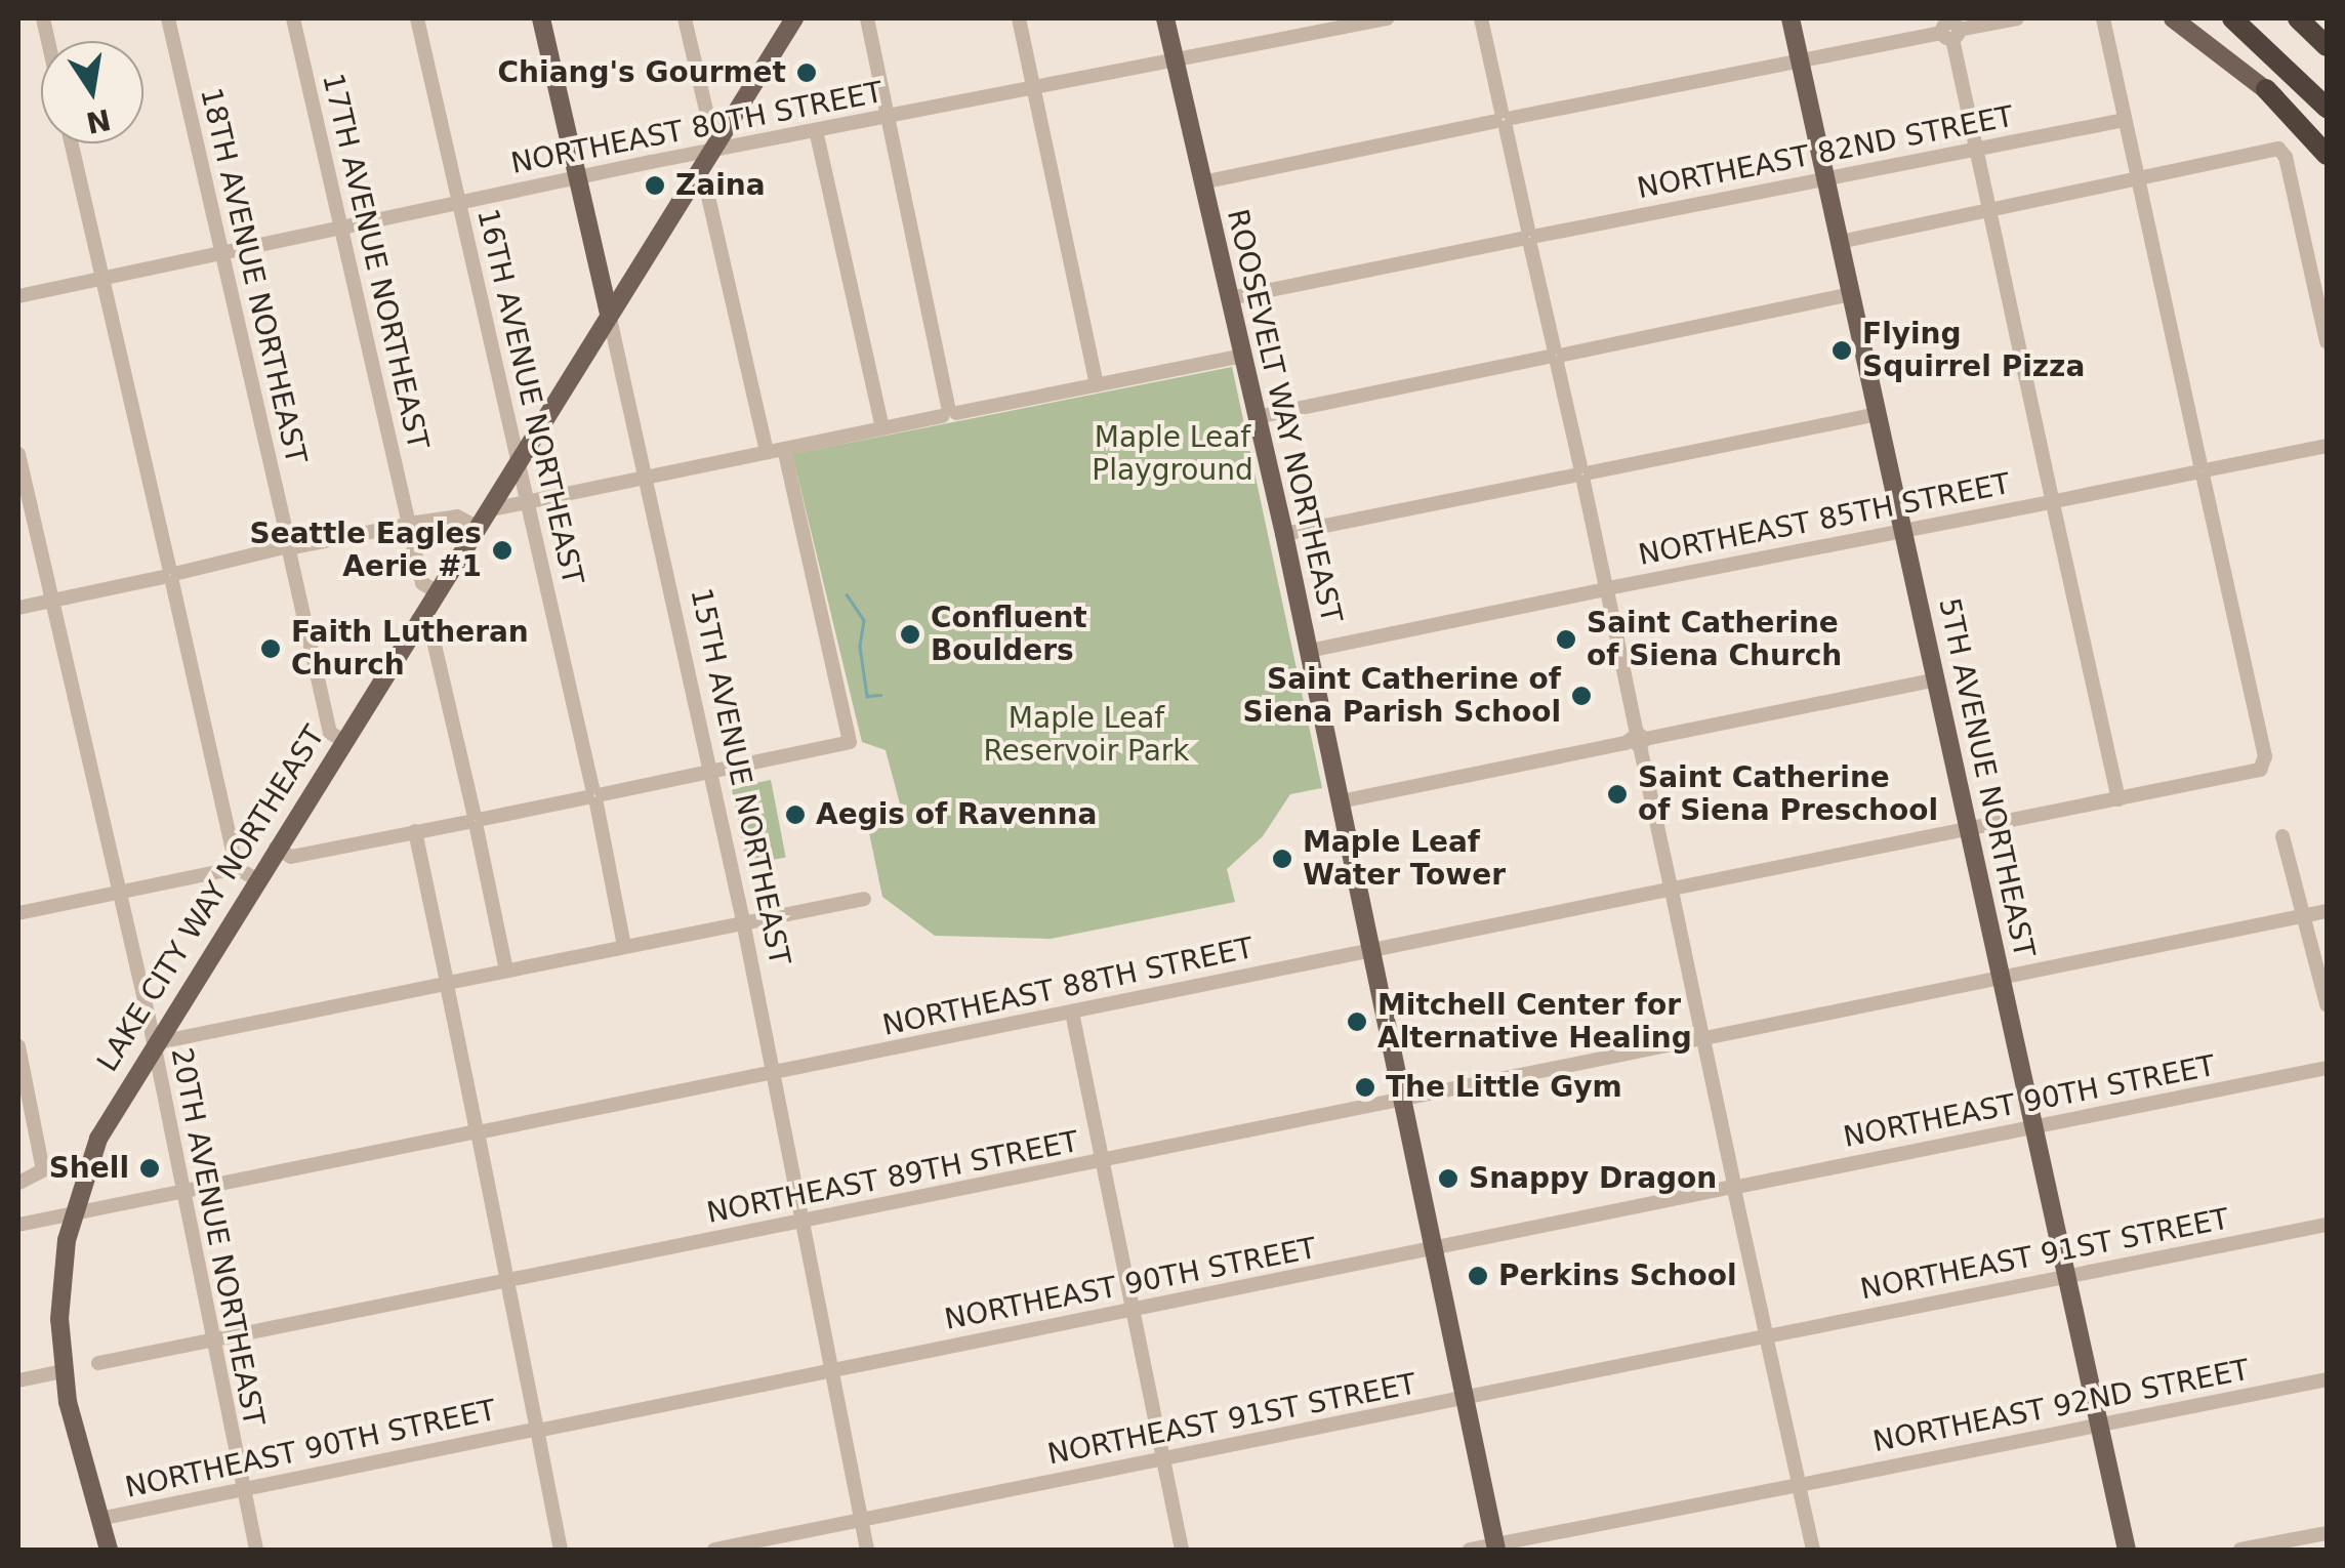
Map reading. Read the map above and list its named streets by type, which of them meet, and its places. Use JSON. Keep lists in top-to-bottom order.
{
  "streets": {
    "main road": [
      "ROOSEVELT WAY NORTHEAST",
      "15TH AVENUE NORTHEAST",
      "5TH AVENUE NORTHEAST",
      "LAKE CITY WAY NORTHEAST"
    ],
    "street": [
      "NORTHEAST 80TH STREET",
      "NORTHEAST 82ND STREET",
      "17TH AVENUE NORTHEAST",
      "18TH AVENUE NORTHEAST",
      "16TH AVENUE NORTHEAST",
      "NORTHEAST 85TH STREET",
      "NORTHEAST 88TH STREET",
      "NORTHEAST 90TH STREET",
      "NORTHEAST 89TH STREET",
      "20TH AVENUE NORTHEAST",
      "NORTHEAST 91ST STREET",
      "NORTHEAST 92ND STREET"
    ]
  },
  "crossings": [
    ["NORTHEAST 80TH STREET", "17TH AVENUE NORTHEAST"],
    ["NORTHEAST 80TH STREET", "18TH AVENUE NORTHEAST"],
    ["NORTHEAST 80TH STREET", "16TH AVENUE NORTHEAST"],
    ["NORTHEAST 80TH STREET", "ROOSEVELT WAY NORTHEAST"],
    ["NORTHEAST 80TH STREET", "15TH AVENUE NORTHEAST"],
    ["NORTHEAST 80TH STREET", "LAKE CITY WAY NORTHEAST"],
    ["NORTHEAST 82ND STREET", "ROOSEVELT WAY NORTHEAST"],
    ["NORTHEAST 82ND STREET", "5TH AVENUE NORTHEAST"],
    ["17TH AVENUE NORTHEAST", "LAKE CITY WAY NORTHEAST"],
    ["18TH AVENUE NORTHEAST", "LAKE CITY WAY NORTHEAST"],
    ["16TH AVENUE NORTHEAST", "LAKE CITY WAY NORTHEAST"],
    ["ROOSEVELT WAY NORTHEAST", "NORTHEAST 85TH STREET"],
    ["ROOSEVELT WAY NORTHEAST", "NORTHEAST 88TH STREET"],
    ["ROOSEVELT WAY NORTHEAST", "NORTHEAST 90TH STREET"],
    ["ROOSEVELT WAY NORTHEAST", "NORTHEAST 89TH STREET"],
    ["ROOSEVELT WAY NORTHEAST", "NORTHEAST 91ST STREET"],
    ["ROOSEVELT WAY NORTHEAST", "NORTHEAST 92ND STREET"],
    ["NORTHEAST 85TH STREET", "5TH AVENUE NORTHEAST"],
    ["NORTHEAST 85TH STREET", "NORTHEAST 88TH STREET"],
    ["15TH AVENUE NORTHEAST", "LAKE CITY WAY NORTHEAST"],
    ["15TH AVENUE NORTHEAST", "NORTHEAST 88TH STREET"],
    ["15TH AVENUE NORTHEAST", "NORTHEAST 90TH STREET"],
    ["15TH AVENUE NORTHEAST", "NORTHEAST 89TH STREET"],
    ["15TH AVENUE NORTHEAST", "NORTHEAST 91ST STREET"],
    ["5TH AVENUE NORTHEAST", "NORTHEAST 88TH STREET"],
    ["5TH AVENUE NORTHEAST", "NORTHEAST 90TH STREET"],
    ["5TH AVENUE NORTHEAST", "NORTHEAST 89TH STREET"],
    ["5TH AVENUE NORTHEAST", "NORTHEAST 91ST STREET"],
    ["5TH AVENUE NORTHEAST", "NORTHEAST 92ND STREET"],
    ["LAKE CITY WAY NORTHEAST", "NORTHEAST 88TH STREET"],
    ["LAKE CITY WAY NORTHEAST", "NORTHEAST 90TH STREET"],
    ["LAKE CITY WAY NORTHEAST", "20TH AVENUE NORTHEAST"],
    ["NORTHEAST 88TH STREET", "20TH AVENUE NORTHEAST"],
    ["NORTHEAST 90TH STREET", "20TH AVENUE NORTHEAST"],
    ["NORTHEAST 89TH STREET", "20TH AVENUE NORTHEAST"]
  ],
  "parks": ["Maple Leaf Playground", "Maple Leaf Reservoir Park"],
  "places": [
    "Chiang's Gourmet",
    "Zaina",
    "Flying Squirrel Pizza",
    "Seattle Eagles Aerie #1",
    "Confluent Boulders",
    "Saint Catherine of Siena Church",
    "Faith Lutheran Church",
    "Saint Catherine of Siena Parish School",
    "Saint Catherine of Siena Preschool",
    "Aegis of Ravenna",
    "Maple Leaf Water Tower",
    "Mitchell Center for Alternative Healing",
    "The Little Gym",
    "Shell",
    "Snappy Dragon",
    "Perkins School"
  ],
  "north": "bottom"
}
